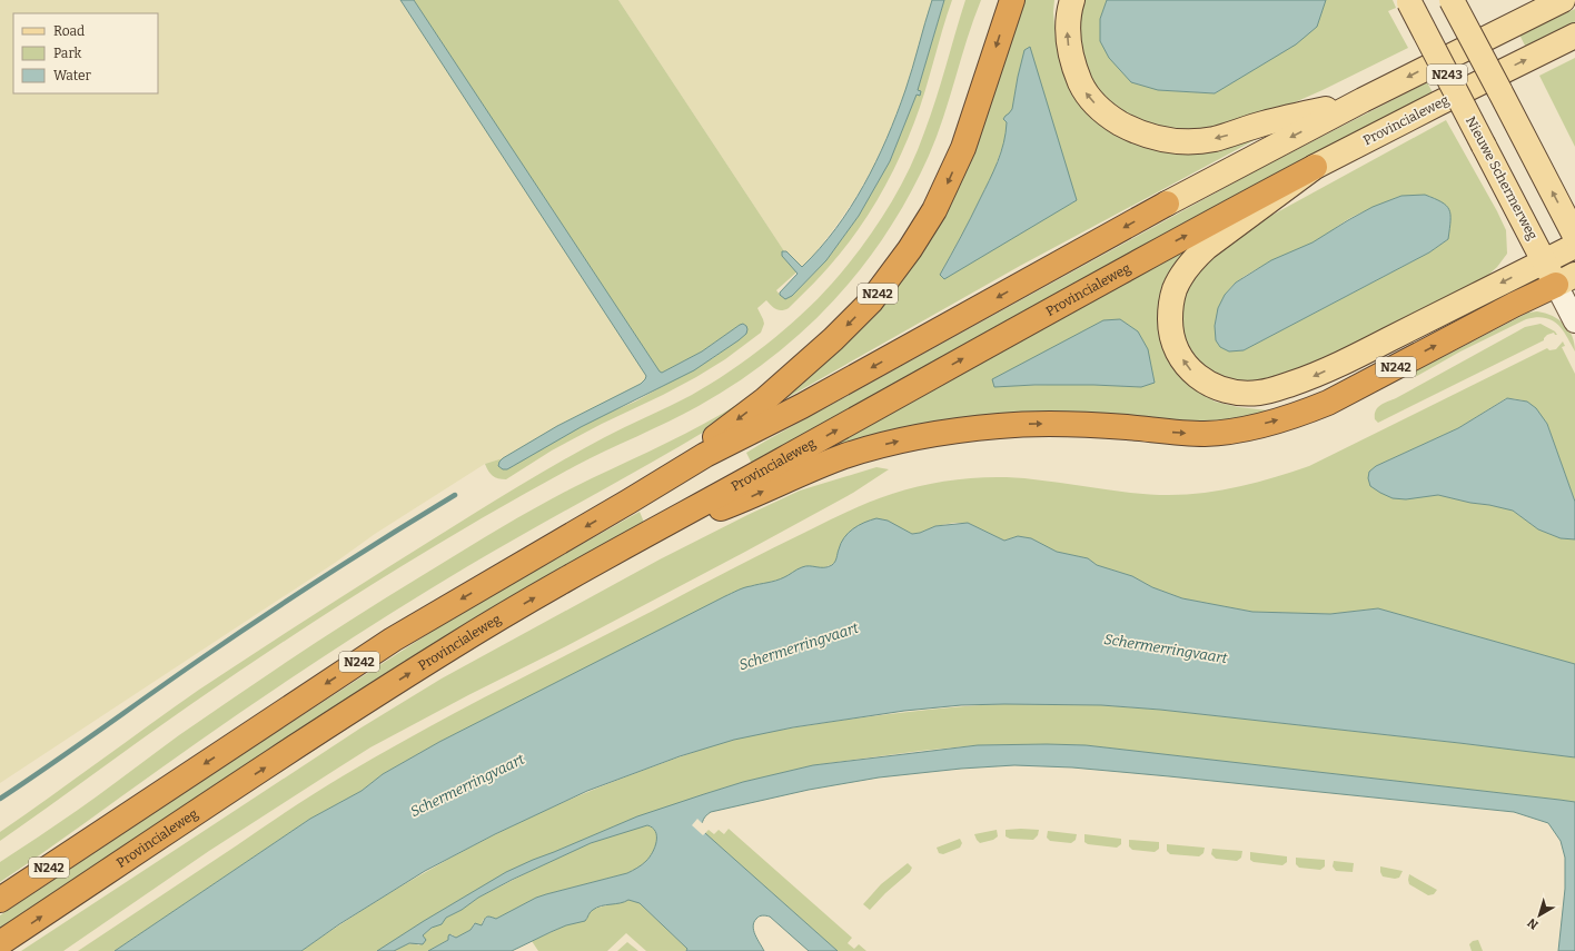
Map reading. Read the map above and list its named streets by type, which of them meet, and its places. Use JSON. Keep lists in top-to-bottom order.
{
  "streets": {
    "highway": ["Provincialeweg", "N242"],
    "main road": ["N243", "Nieuwe Schermerweg"]
  },
  "crossings": [
    ["Provincialeweg", "N242"],
    ["Nieuwe Schermerweg", "N242"]
  ],
  "one_way": ["Provincialeweg"],
  "water": ["Schermerringvaart"],
  "legend": ["Road", "Park", "Water"],
  "north": "bottom left"
}
